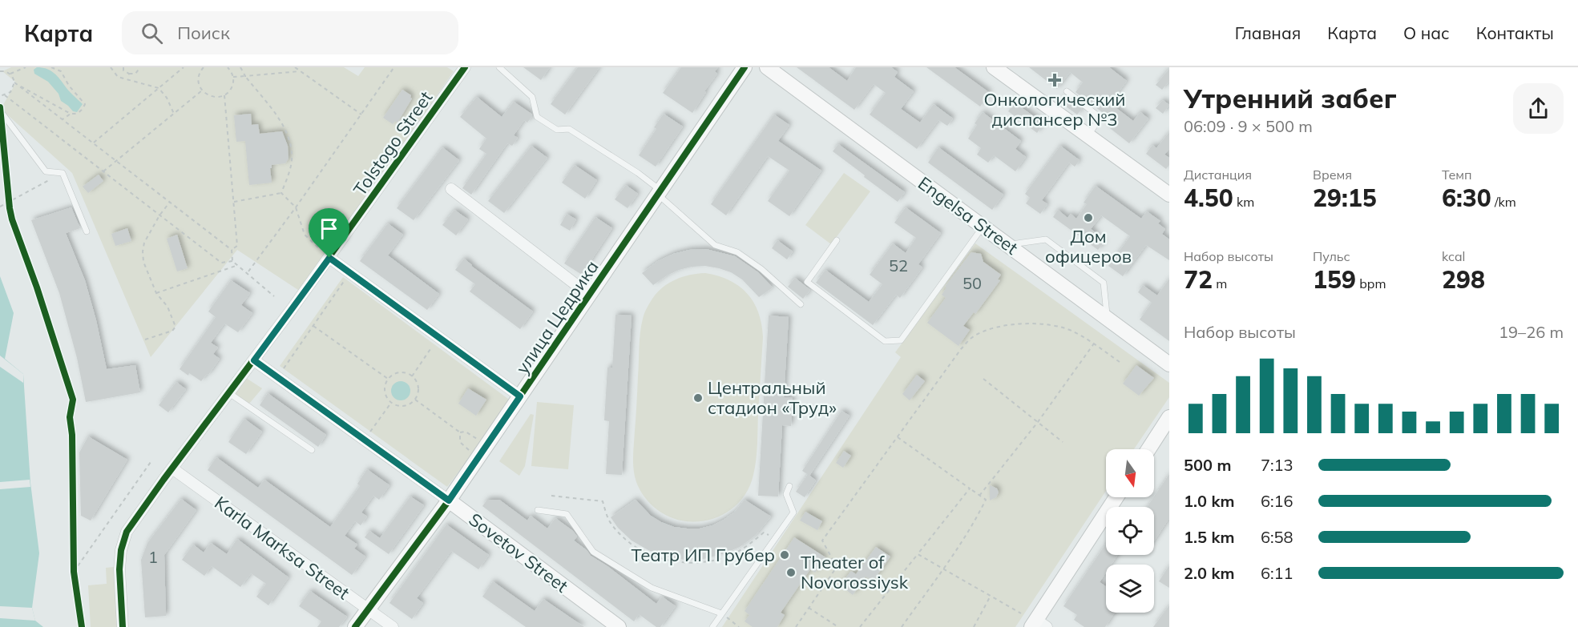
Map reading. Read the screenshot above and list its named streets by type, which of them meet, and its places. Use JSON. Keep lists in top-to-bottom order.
{
  "streets": {
    "street": [
      "Tolstogo Street",
      "Engelsa Street",
      "улица Цедрика",
      "Karla Marksa Street",
      "Sovetov Street"
    ]
  },
  "crossings": [
    ["Tolstogo Street", "Karla Marksa Street"],
    ["Tolstogo Street", "Sovetov Street"],
    ["улица Цедрика", "Karla Marksa Street"],
    ["улица Цедрика", "Sovetov Street"]
  ],
  "places": {
    "health": ["Онкологический диспансер №3"],
    "other": [
      "Дом офицеров",
      "Центральный стадион «Труд»",
      "Театр ИП Грубер",
      "Theater of Novorossiysk"
    ]
  },
  "house_numbers": ["52", "50", "1"],
  "north": "bottom",
  "page": {
    "header": "Карта",
    "search": "Поиск",
    "nav": [
      "Главная",
      "Карта",
      "О нас",
      "Контакты"
    ],
    "heading": ["Утренний забег", "06:09 · 9 × 500 m"],
    "stats": [
      ["Дистанция", "4.50 km"],
      ["Время", "29:15"],
      ["Темп", "6:30 /km"],
      ["Набор высоты", "72 m"],
      ["Пульс", "159 bpm"],
      ["kcal", "298"]
    ],
    "chart": ["Набор высоты", "19–26 m"],
    "list": [
      {
        "name": "500 m",
        "note": "7:13"
      },
      {
        "name": "1.0 km",
        "note": "6:16"
      },
      {
        "name": "1.5 km",
        "note": "6:58"
      },
      {
        "name": "2.0 km",
        "note": "6:11"
      }
    ]
  }
}
